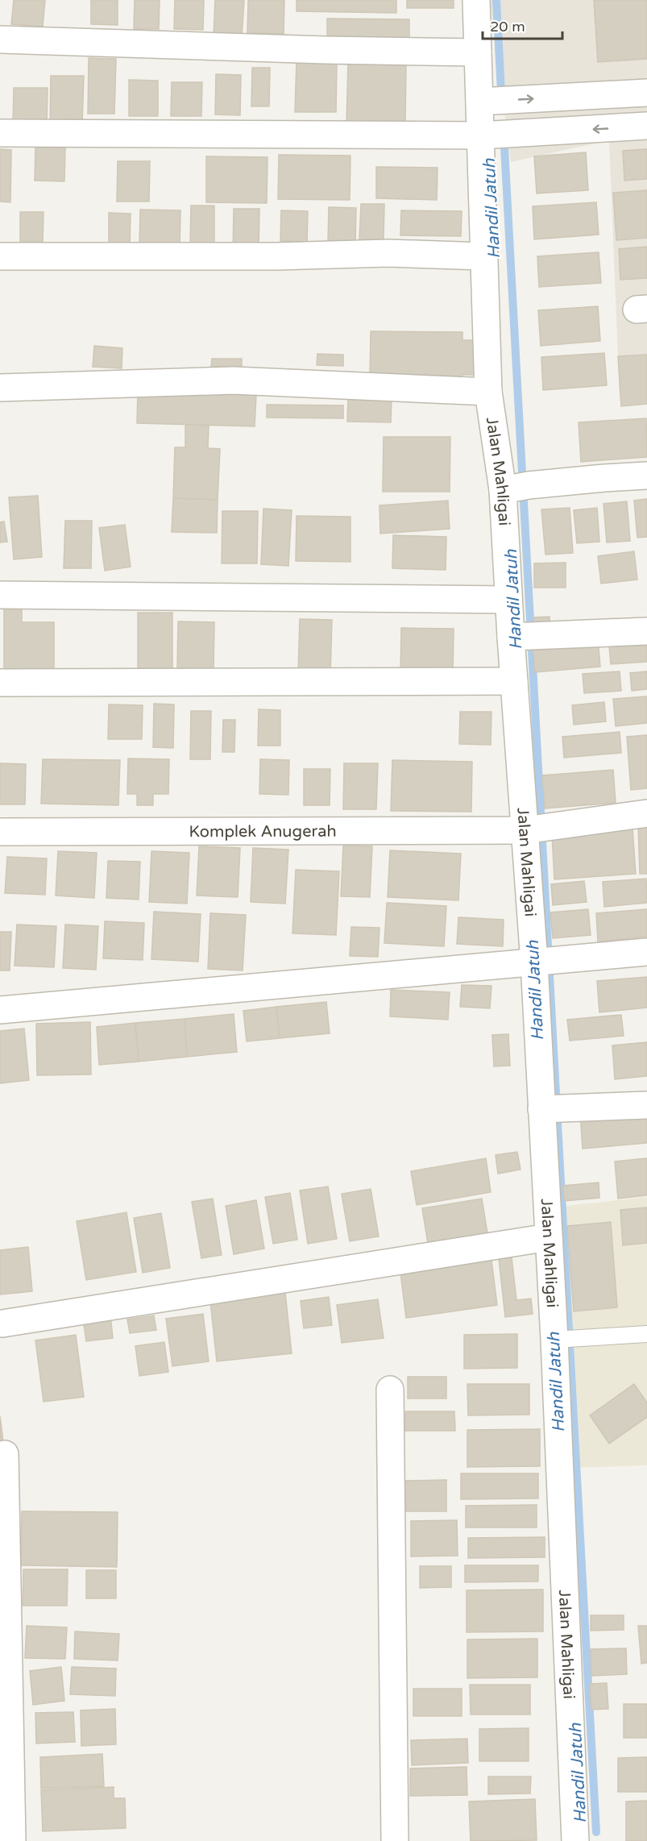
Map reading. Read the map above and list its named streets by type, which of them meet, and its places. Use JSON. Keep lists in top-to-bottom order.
{
  "streets": {
    "street": ["Jalan Mahligai", "Komplek Anugerah"]
  },
  "crossings": [
    ["Jalan Mahligai", "Komplek Anugerah"]
  ],
  "water": ["Handil Jatuh"],
  "scale_bar": "20 m"
}
